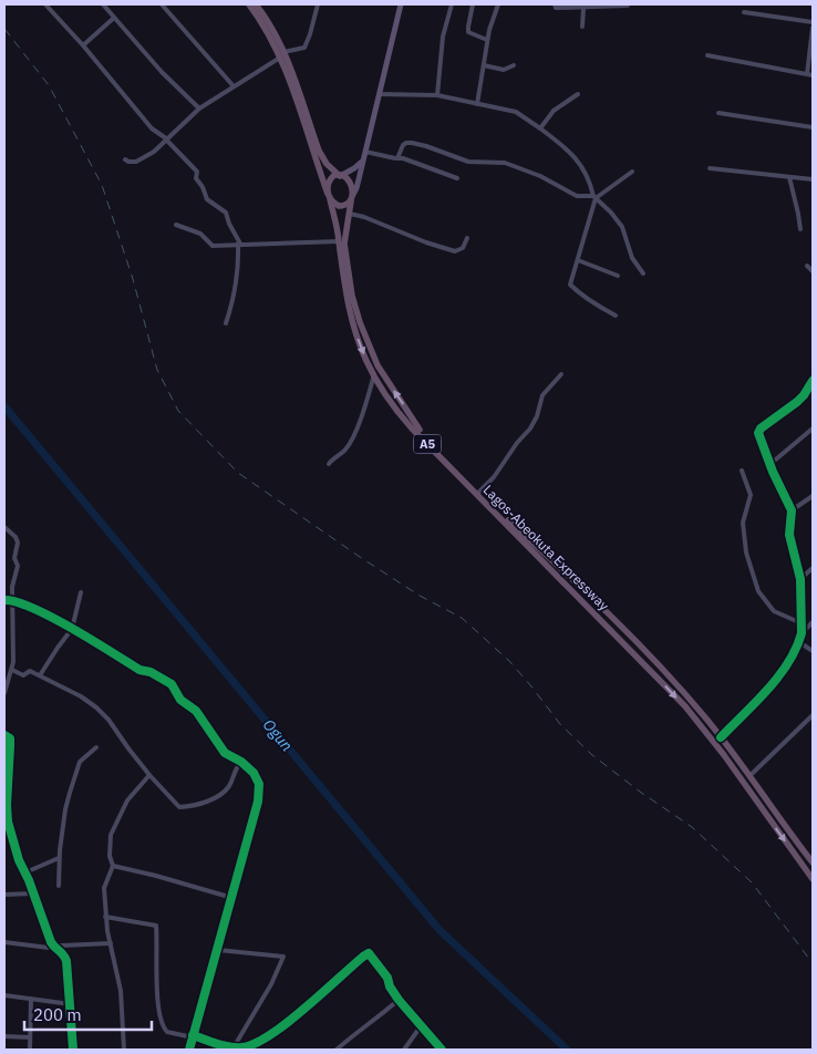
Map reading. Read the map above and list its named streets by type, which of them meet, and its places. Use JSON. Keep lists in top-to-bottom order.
{
  "streets": {
    "highway": ["A5", "Lagos-Abeokuta Expressway"]
  },
  "crossings": [
    ["A5", "Lagos-Abeokuta Expressway"]
  ],
  "water": ["Ogun"],
  "scale_bar": "200 m"
}
